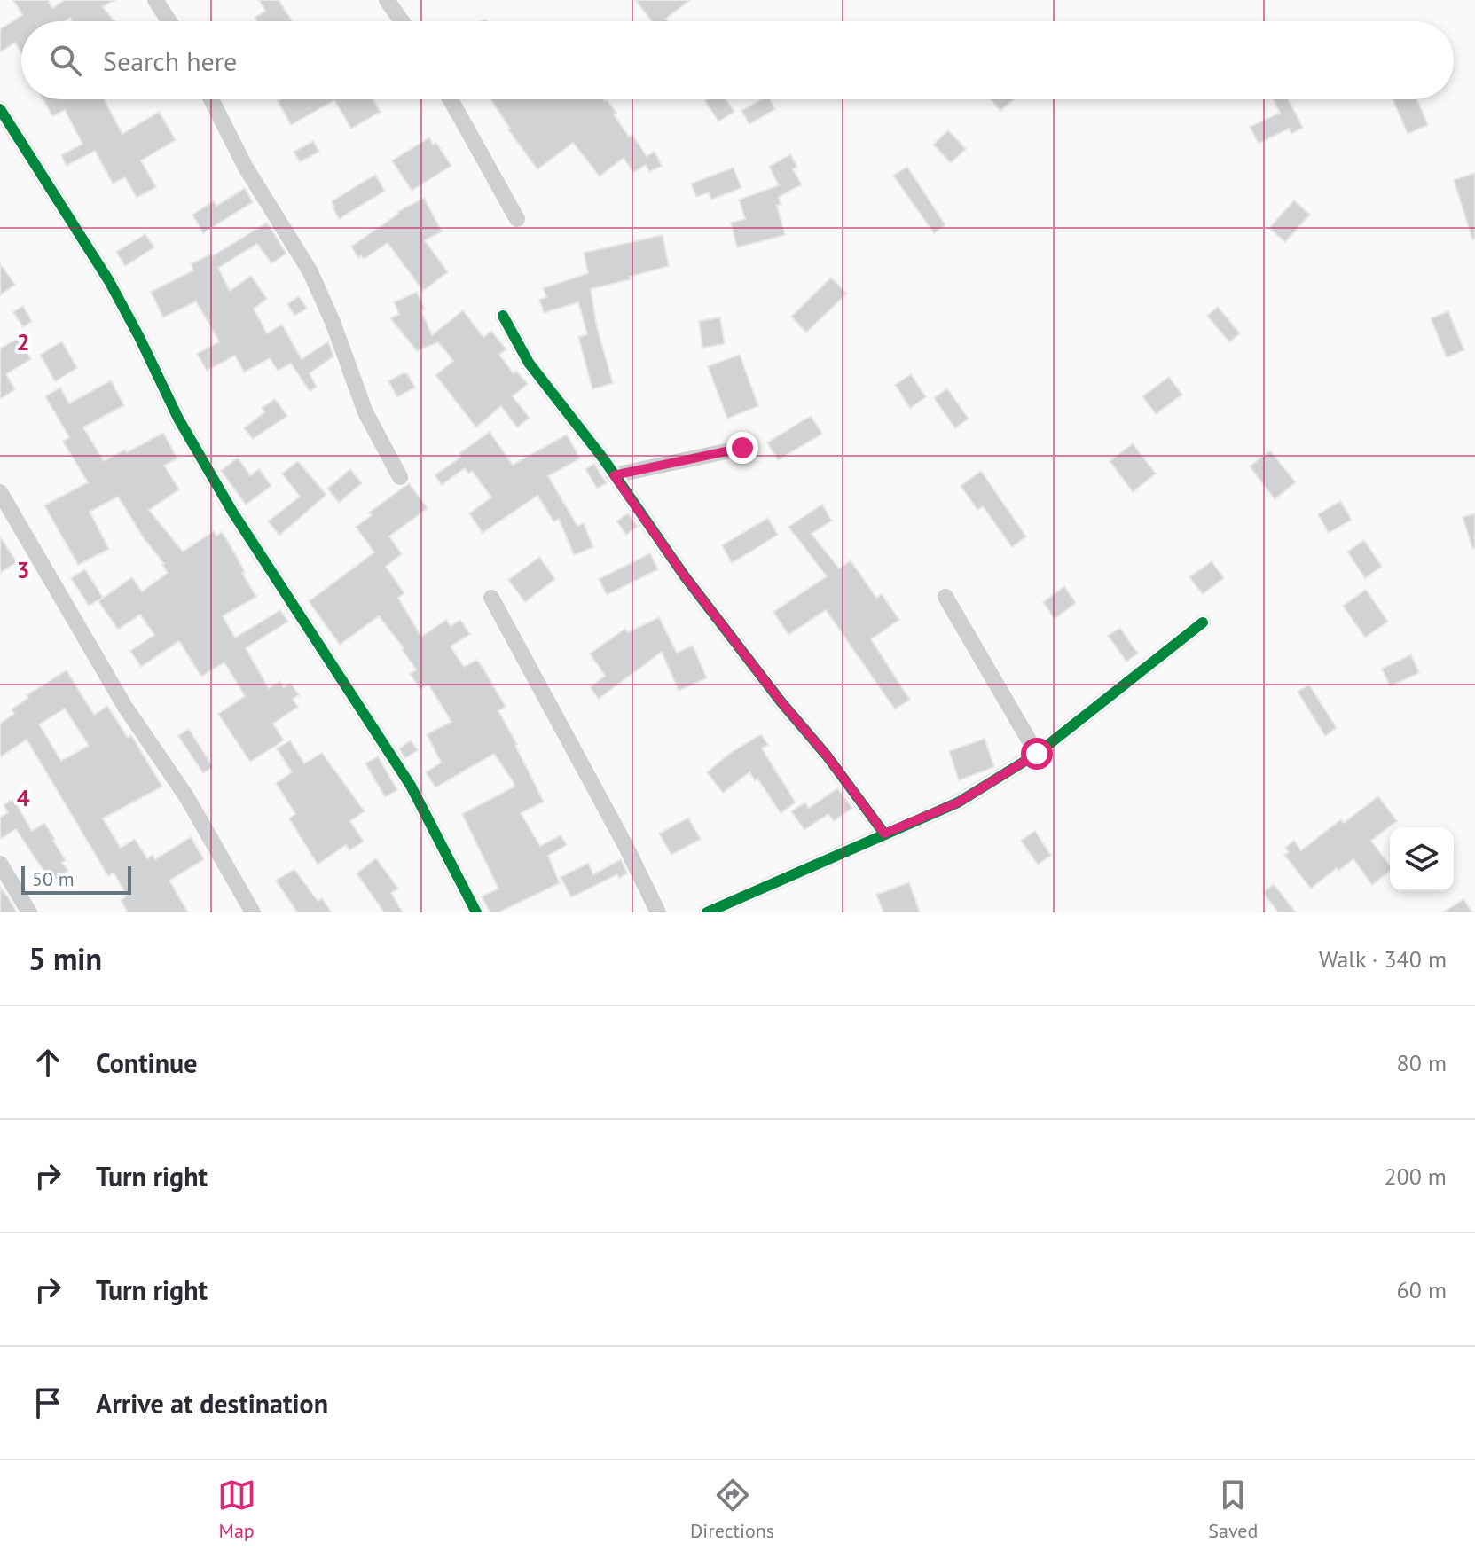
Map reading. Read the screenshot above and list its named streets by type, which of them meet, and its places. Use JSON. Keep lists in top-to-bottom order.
{
  "scale_bar": "50 m",
  "page": {
    "search": "Search here",
    "scale": "50 m",
    "heading": ["5 min", "Walk · 340 m"],
    "list": [
      ["Continue", "80 m"],
      ["Turn right", "200 m"],
      ["Turn right", "60 m"],
      "Arrive at destination"
    ],
    "nav": ["Map", "Directions", "Saved"]
  },
  "grid": {
    "rows": ["2", "3", "4"]
  }
}
